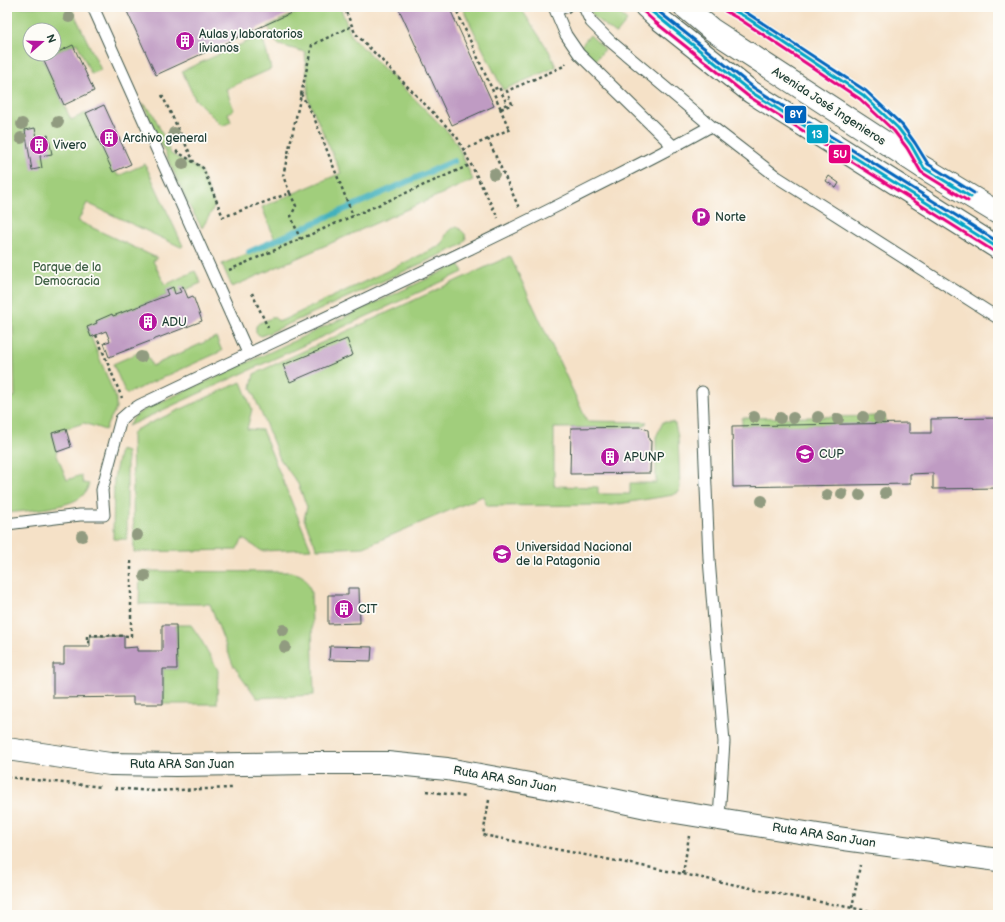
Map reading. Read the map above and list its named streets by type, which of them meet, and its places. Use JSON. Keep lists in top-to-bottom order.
{
  "streets": {
    "street": ["Avenida José Ingenieros", "Ruta ARA San Juan"]
  },
  "parks": ["Parque de la Democracia"],
  "places": {
    "building": [
      "Aulas y laboratorios livianos",
      "Archivo general",
      "Vivero",
      "ADU",
      "APUNP",
      "CIT"
    ],
    "parking": ["Norte"],
    "school or university": ["CUP", "Universidad Nacional de la Patagonia"]
  },
  "lines": ["transit line 13", "transit line 8Y", "transit line 5U"],
  "north": "right"
}
